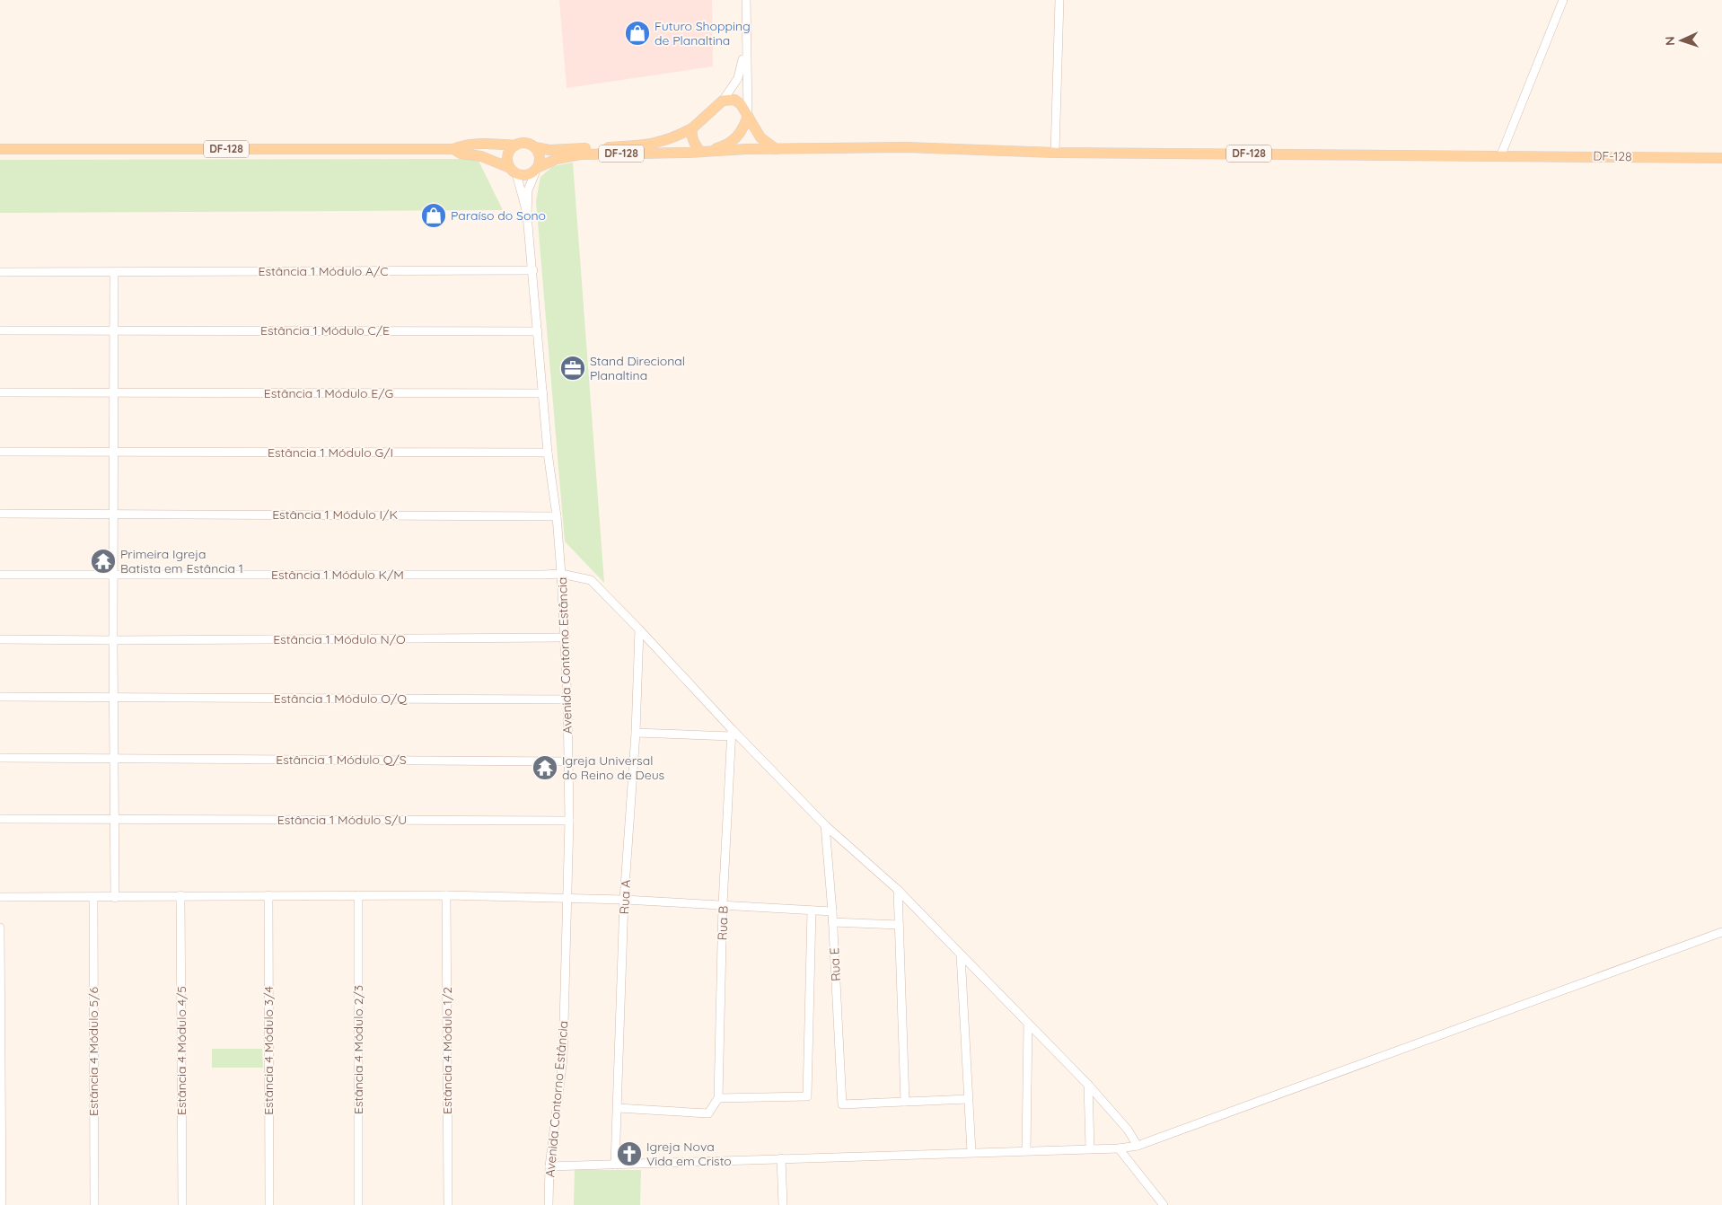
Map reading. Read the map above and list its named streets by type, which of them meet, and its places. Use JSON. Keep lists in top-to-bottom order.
{
  "streets": {
    "main road": ["DF-128"],
    "street": [
      "Estância 1 Módulo A/C",
      "Estância 1 Módulo C/E",
      "Estância 1 Módulo E/G",
      "Estância 1 Módulo G/I",
      "Estância 1 Módulo I/K",
      "Estância 1 Módulo K/M",
      "Estância 1 Módulo N/O",
      "Avenida Contorno Estância",
      "Estância 1 Módulo O/Q",
      "Estância 1 Módulo Q/S",
      "Estância 1 Módulo S/U",
      "Rua A",
      "Rua B",
      "Rua E",
      "Estância 4 Módulo 2/3",
      "Estância 4 Módulo 4/5",
      "Estância 4 Módulo 3/4",
      "Estância 4 Módulo 1/2",
      "Estância 4 Módulo 5/6"
    ]
  },
  "crossings": [
    ["DF-128", "Avenida Contorno Estância"],
    ["Estância 1 Módulo A/C", "Avenida Contorno Estância"],
    ["Estância 1 Módulo C/E", "Avenida Contorno Estância"],
    ["Estância 1 Módulo E/G", "Avenida Contorno Estância"],
    ["Estância 1 Módulo G/I", "Avenida Contorno Estância"],
    ["Estância 1 Módulo I/K", "Avenida Contorno Estância"],
    ["Estância 1 Módulo K/M", "Avenida Contorno Estância"],
    ["Estância 1 Módulo K/M", "Rua A"],
    ["Estância 1 Módulo K/M", "Rua B"],
    ["Estância 1 Módulo K/M", "Rua E"],
    ["Estância 1 Módulo N/O", "Avenida Contorno Estância"],
    ["Avenida Contorno Estância", "Estância 1 Módulo O/Q"],
    ["Avenida Contorno Estância", "Estância 1 Módulo Q/S"],
    ["Avenida Contorno Estância", "Estância 1 Módulo S/U"]
  ],
  "places": {
    "shop": ["Futuro Shopping de Planaltina", "Paraíso do Sono"],
    "office": ["Stand Direcional Planaltina"],
    "temple": ["Primeira Igreja Batista em Estância 1", "Igreja Universal do Reino de Deus"],
    "church": ["Igreja Nova Vida em Cristo"]
  },
  "north": "left"
}
